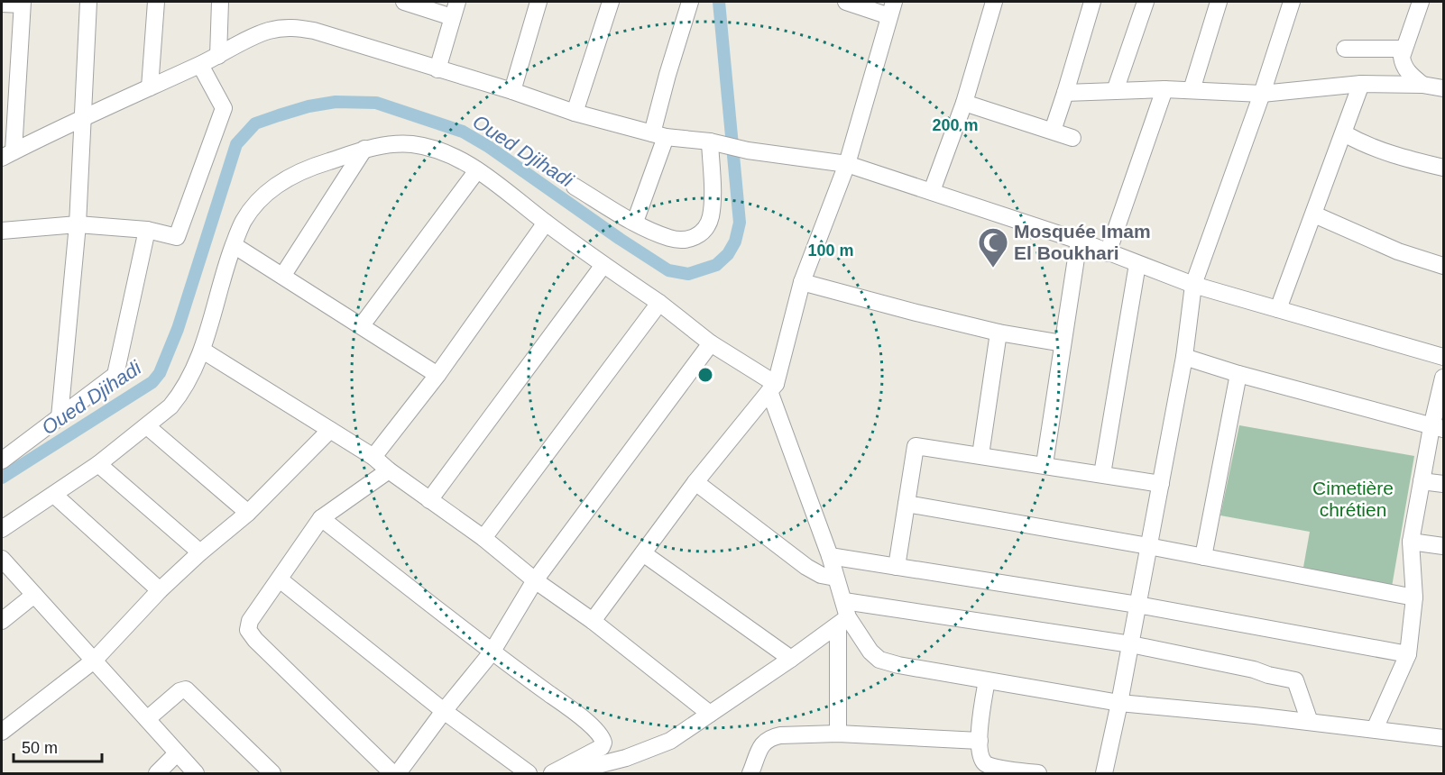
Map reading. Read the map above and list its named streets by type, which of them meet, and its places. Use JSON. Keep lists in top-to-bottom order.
{
  "water": ["Oued Djihadi"],
  "parks": ["Cimetière chrétien"],
  "places": {
    "mosque": ["Mosquée Imam El Boukhari"]
  },
  "scale_bar": "50 m",
  "rings": ["200 m", "100 m"]
}
